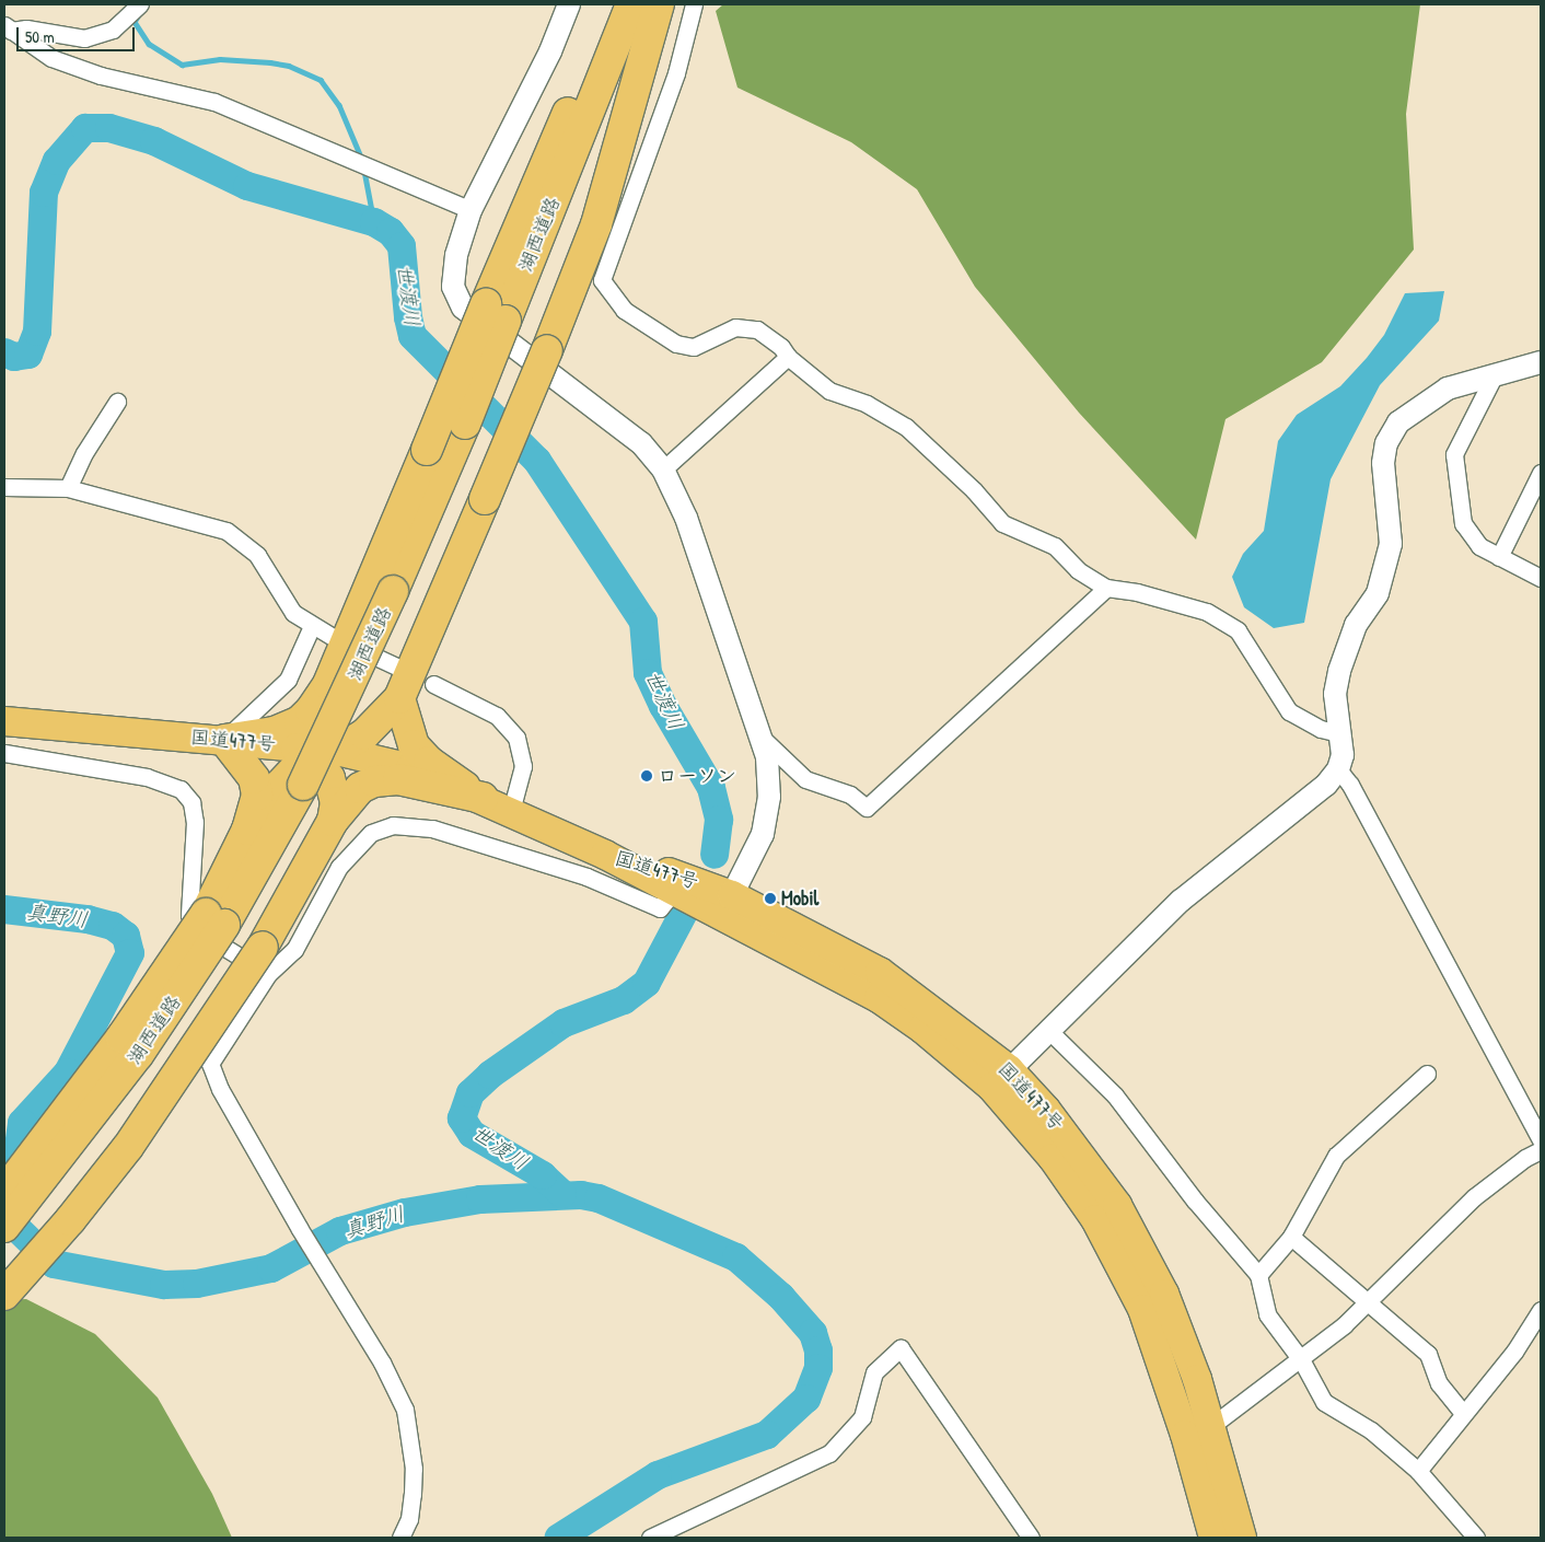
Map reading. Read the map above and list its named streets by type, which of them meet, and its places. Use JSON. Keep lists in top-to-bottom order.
{
  "streets": {
    "highway": ["湖西道路", "国道477号"]
  },
  "crossings": [
    ["湖西道路", "国道477号"]
  ],
  "water": ["世渡川", "真野川"],
  "places": ["ローソン", "Mobil"],
  "scale_bar": "50 m"
}
